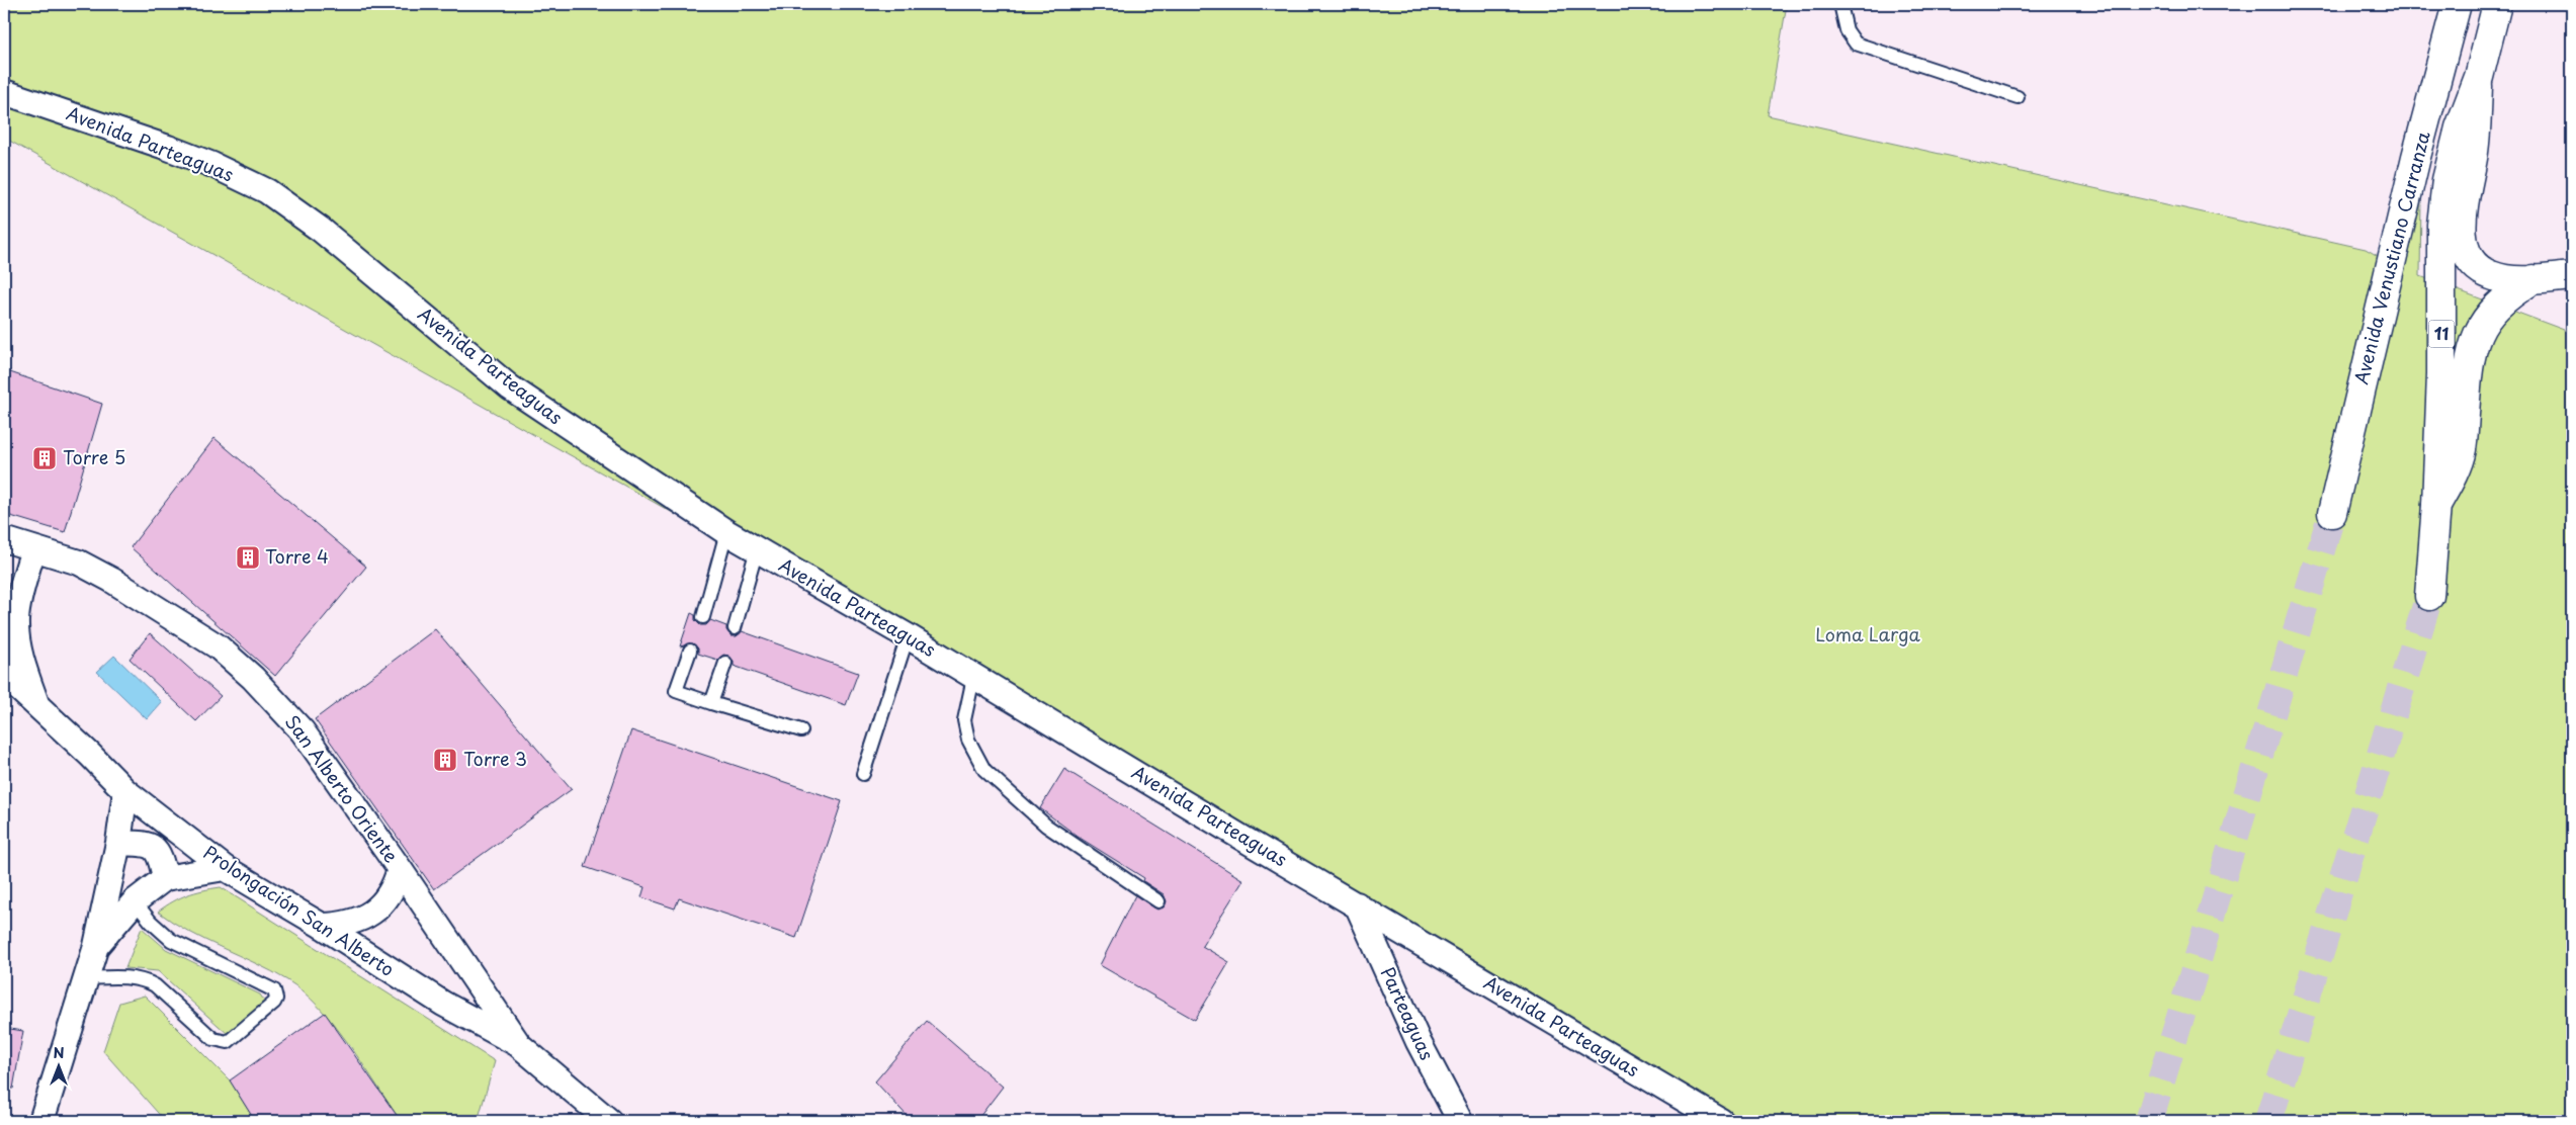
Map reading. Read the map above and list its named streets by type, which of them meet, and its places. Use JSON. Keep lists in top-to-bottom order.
{
  "streets": {
    "main road": ["Avenida Venustiano Carranza", "11"],
    "street": [
      "Avenida Parteaguas",
      "San Alberto Oriente",
      "Prolongación San Alberto",
      "Parteaguas"
    ]
  },
  "crossings": [
    ["Avenida Parteaguas", "Parteaguas"],
    ["San Alberto Oriente", "Prolongación San Alberto"]
  ],
  "parks": ["Loma Larga"],
  "places": {
    "building": ["Torre 5", "Torre 4", "Torre 3"]
  },
  "north": "top"
}
